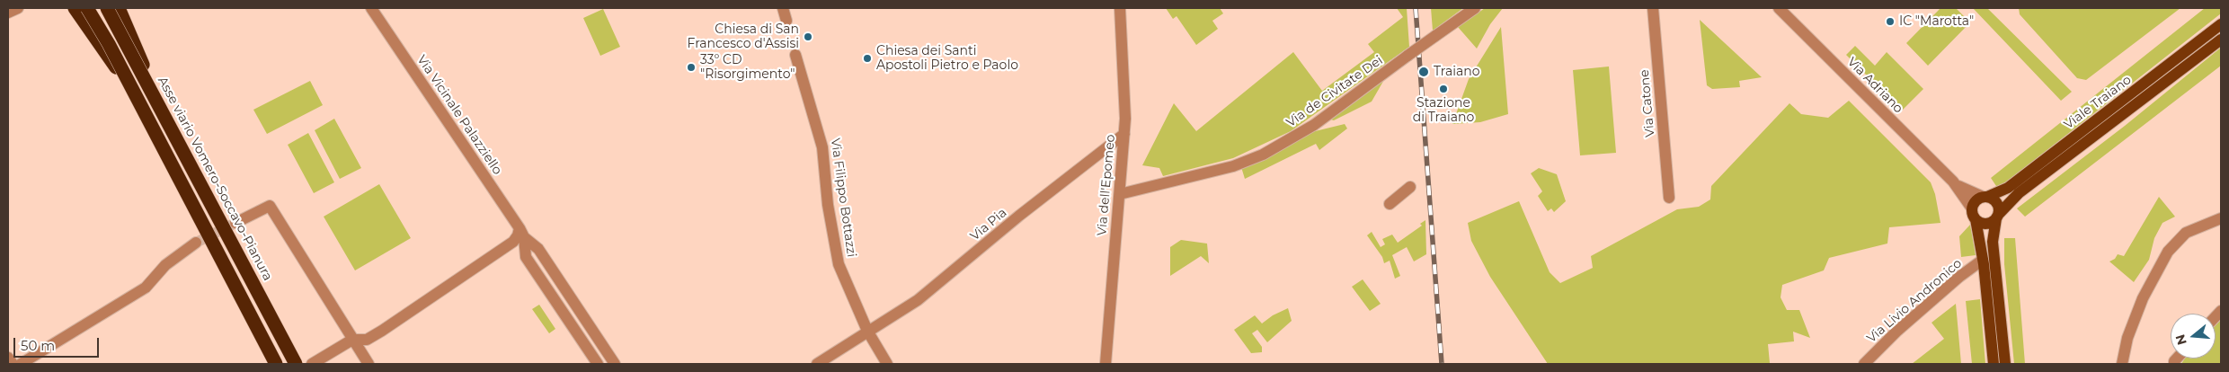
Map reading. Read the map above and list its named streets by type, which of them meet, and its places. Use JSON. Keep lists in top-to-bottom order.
{
  "streets": {
    "highway": ["Asse viario Vomero-Soccavo-Pianura"],
    "main road": ["Viale Traiano"],
    "street": [
      "Via Adriano",
      "Via de Civitate Dei",
      "Via Catone",
      "Via Vicinale Palazziello",
      "Via dell'Epomeo",
      "Via Filippo Bottazzi",
      "Via Pia",
      "Via Livio Andronico"
    ]
  },
  "crossings": [
    ["Via Adriano", "Viale Traiano"],
    ["Via de Civitate Dei", "Via dell'Epomeo"],
    ["Via dell'Epomeo", "Via Pia"],
    ["Via Filippo Bottazzi", "Via Pia"]
  ],
  "places": [
    "IC \"Marotta\"",
    "Chiesa di San Francesco d'Assisi",
    "Chiesa dei Santi Apostoli Pietro e Paolo",
    "33° CD \"Risorgimento\"",
    "Traiano",
    "Stazione di Traiano"
  ],
  "scale_bar": "50 m",
  "north": "left"
}
